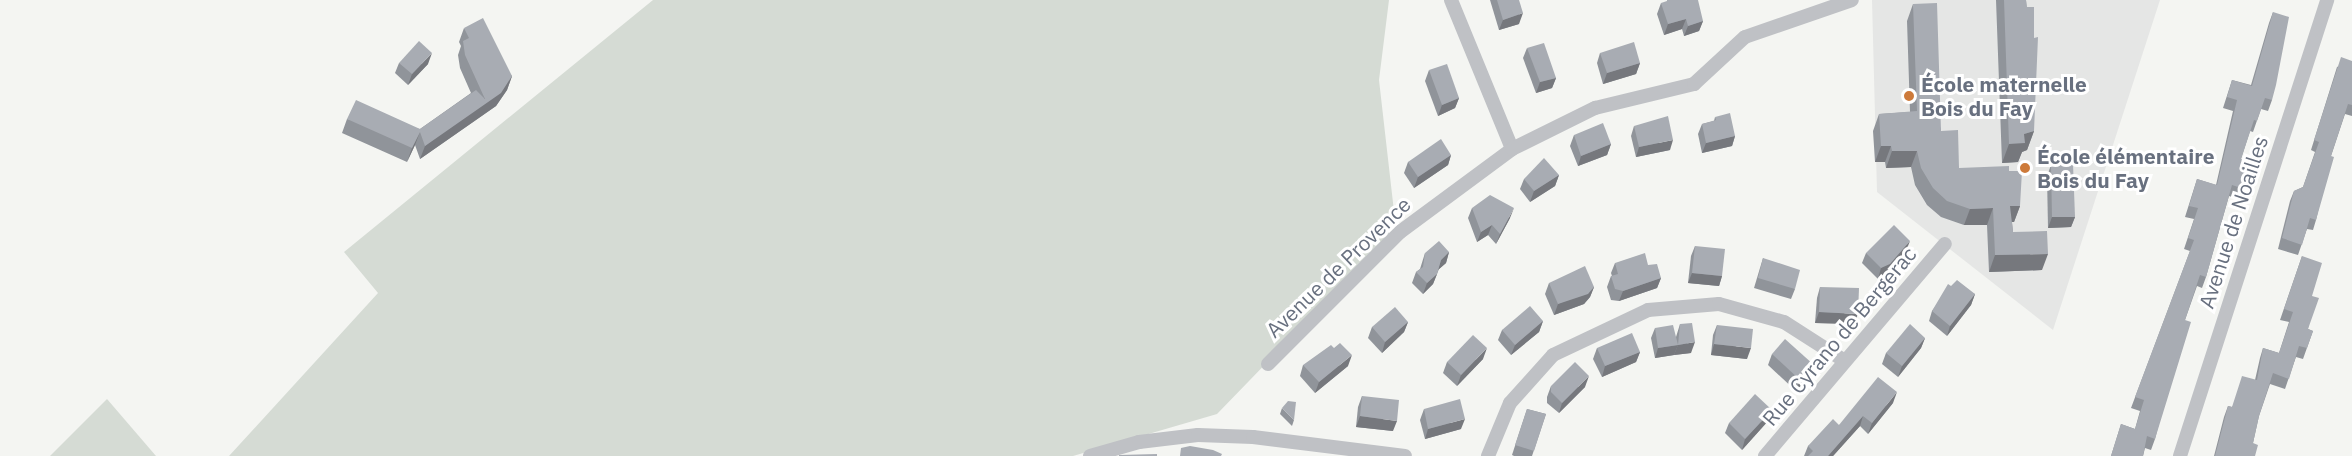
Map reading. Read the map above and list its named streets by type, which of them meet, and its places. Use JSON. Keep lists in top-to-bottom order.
{
  "streets": {
    "street": ["Avenue de Noailles", "Avenue de Provence", "Rue Cyrano de Bergerac"]
  },
  "places": ["École maternelle Bois du Fay", "École élémentaire Bois du Fay"]
}
